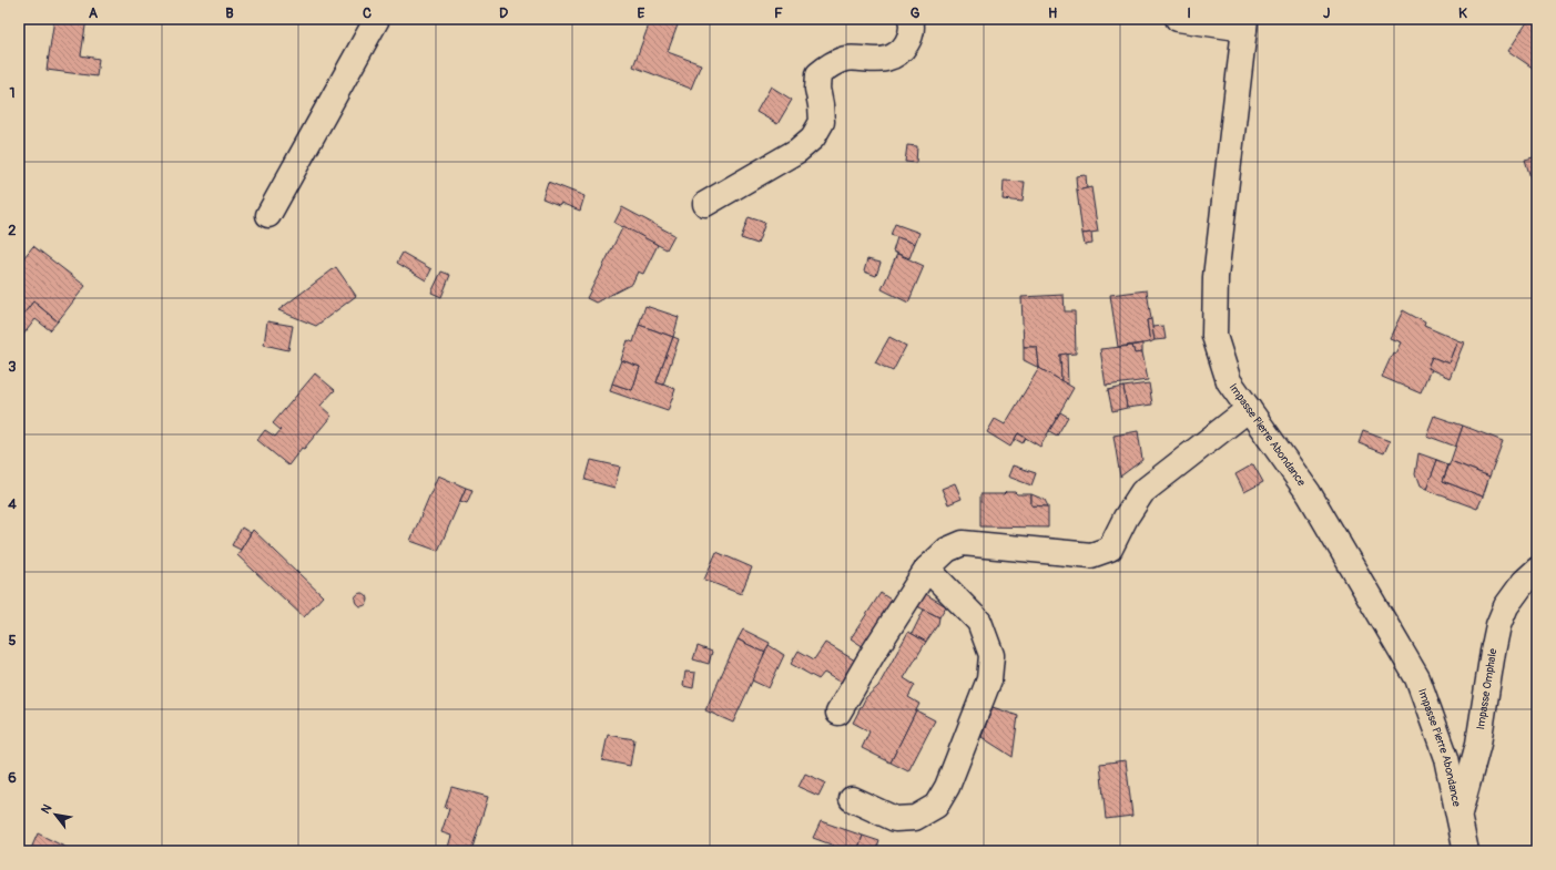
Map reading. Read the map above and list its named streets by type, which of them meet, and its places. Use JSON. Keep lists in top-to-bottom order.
{
  "streets": {
    "street": ["Impasse Pierre Abondance", "Impasse Omphale"]
  },
  "crossings": [
    ["Impasse Pierre Abondance", "Impasse Omphale"]
  ],
  "north": "top left",
  "grid": {
    "columns": [
      "A",
      "B",
      "C",
      "D",
      "E",
      "F",
      "G",
      "H",
      "I",
      "J",
      "K"
    ],
    "rows": [
      "1",
      "2",
      "3",
      "4",
      "5",
      "6"
    ]
  }
}
